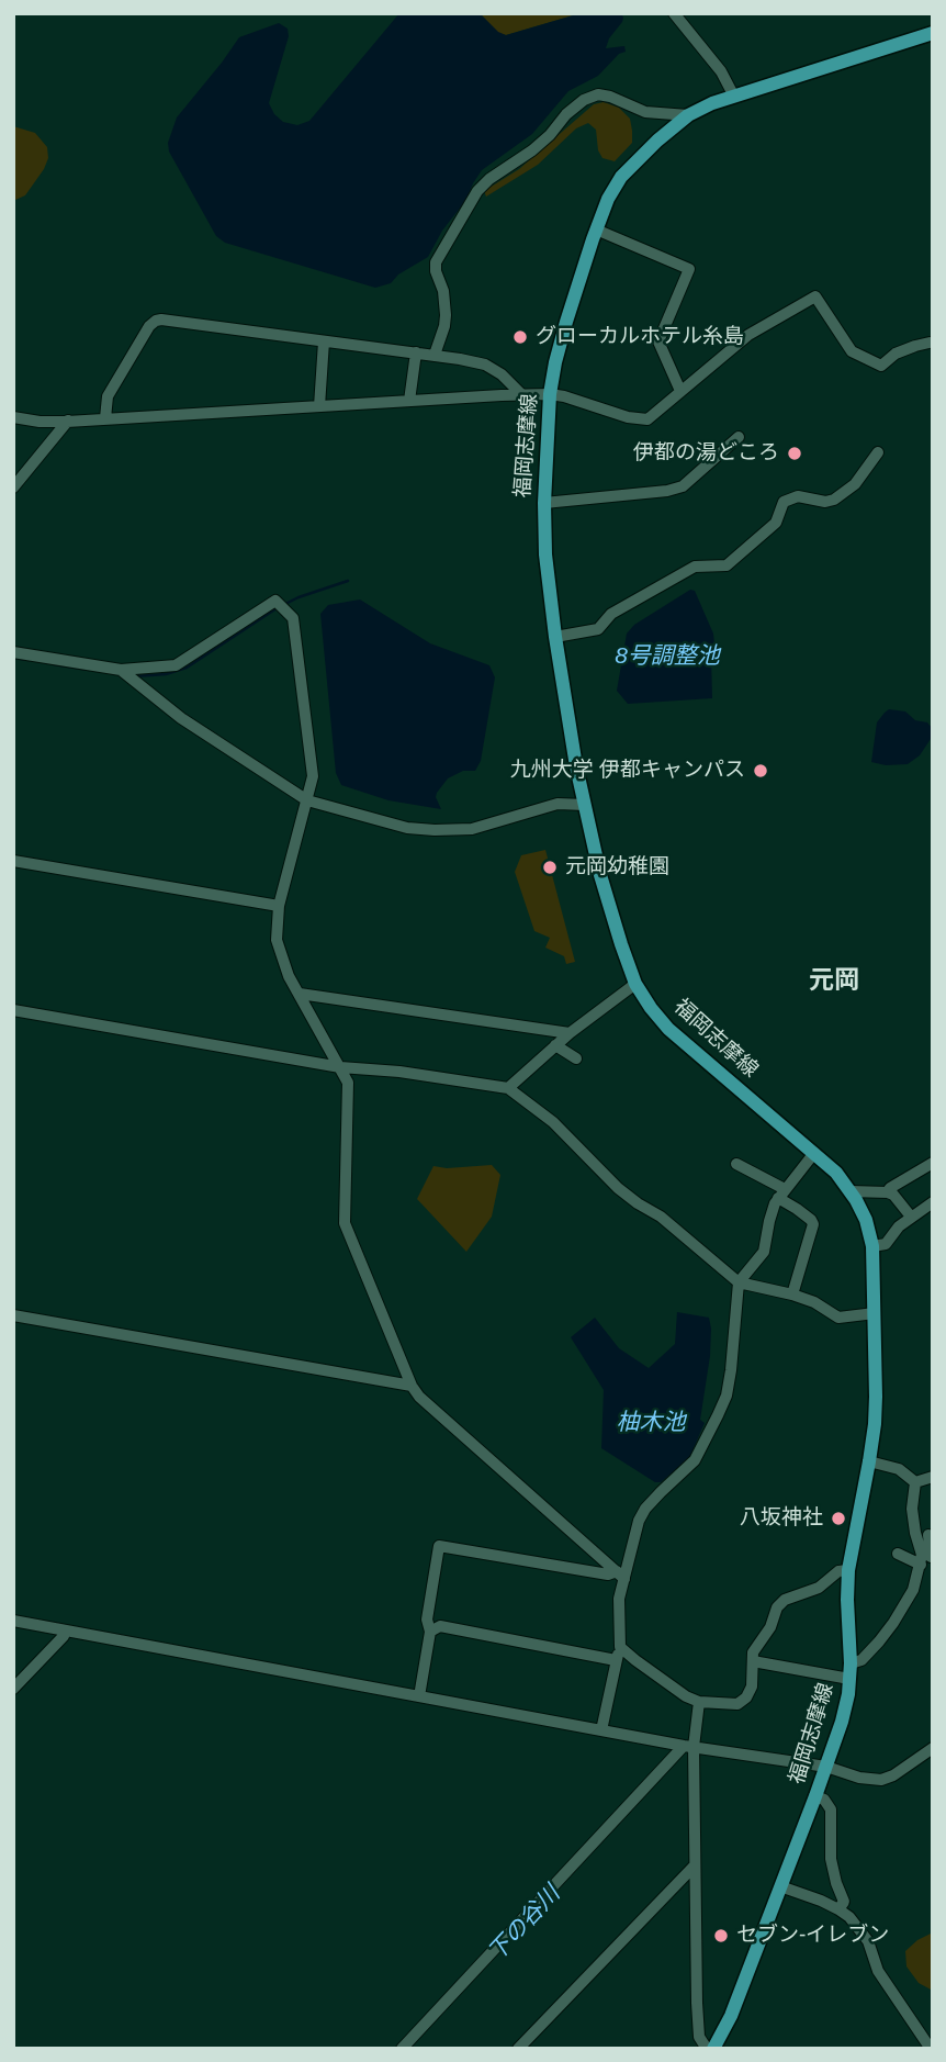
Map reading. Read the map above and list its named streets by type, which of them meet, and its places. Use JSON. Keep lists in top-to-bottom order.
{
  "streets": {
    "main road": ["福岡志摩線"]
  },
  "districts": ["元岡"],
  "water": ["8号調整池", "柚木池", "下の谷川"],
  "places": [
    "グローカルホテル糸島",
    "伊都の湯どころ",
    "九州大学 伊都キャンパス",
    "元岡幼稚園",
    "八坂神社",
    "セブン-イレブン"
  ]
}
